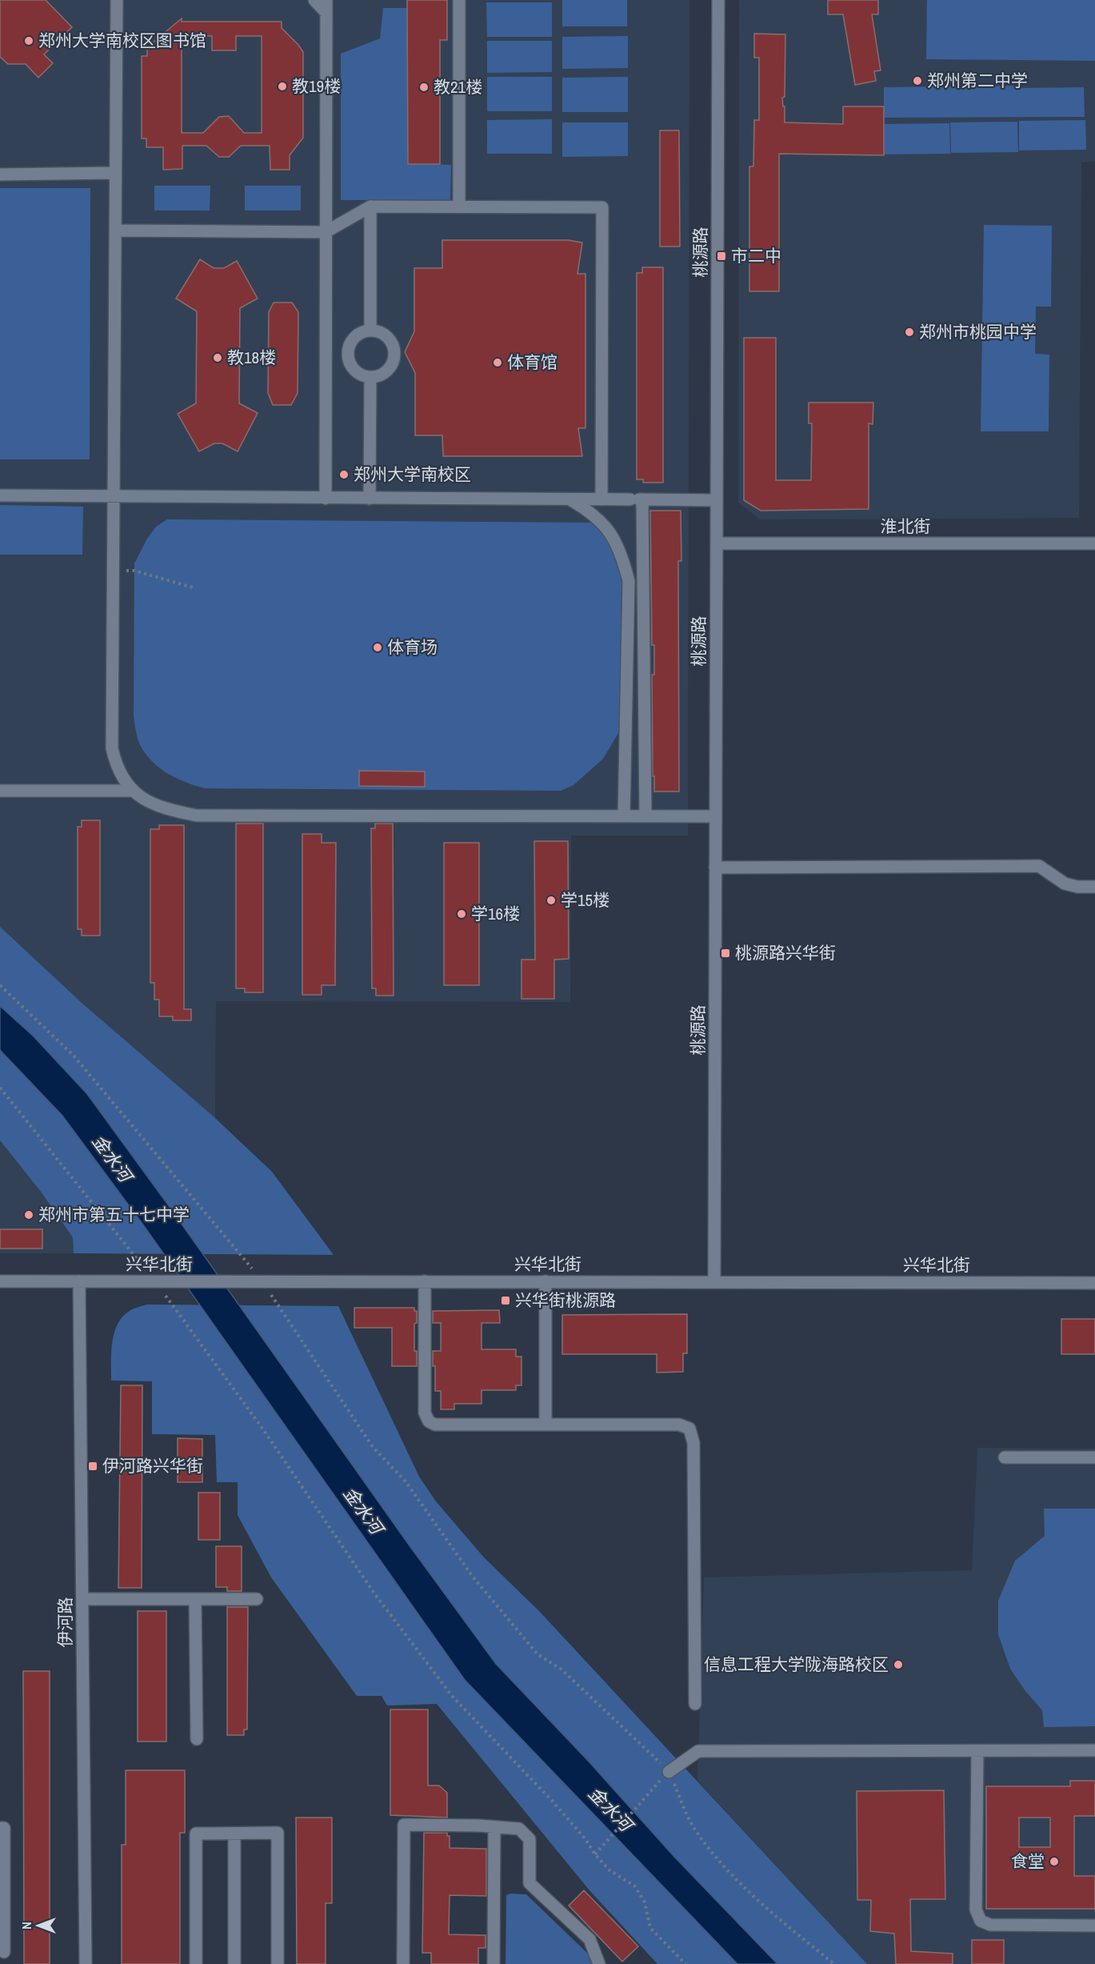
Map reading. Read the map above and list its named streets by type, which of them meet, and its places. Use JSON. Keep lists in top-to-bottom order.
{
  "streets": {
    "street": [
      "桃源路",
      "淮北街",
      "兴华北街",
      "伊河路"
    ]
  },
  "crossings": [
    ["桃源路", "淮北街"],
    ["桃源路", "兴华北街"],
    ["兴华北街", "伊河路"]
  ],
  "water": ["金水河"],
  "places": {
    "other": [
      "郑州大学南校区图书馆",
      "郑州第二中学",
      "教19楼",
      "教21楼",
      "郑州市桃园中学",
      "教18楼",
      "体育馆",
      "郑州大学南校区",
      "体育场",
      "学15楼",
      "学16楼",
      "郑州市第五十七中学",
      "信息工程大学陇海路校区",
      "食堂"
    ],
    "transit": [
      "市二中",
      "桃源路兴华街",
      "兴华街桃源路",
      "伊河路兴华街"
    ]
  },
  "north": "left"
}
